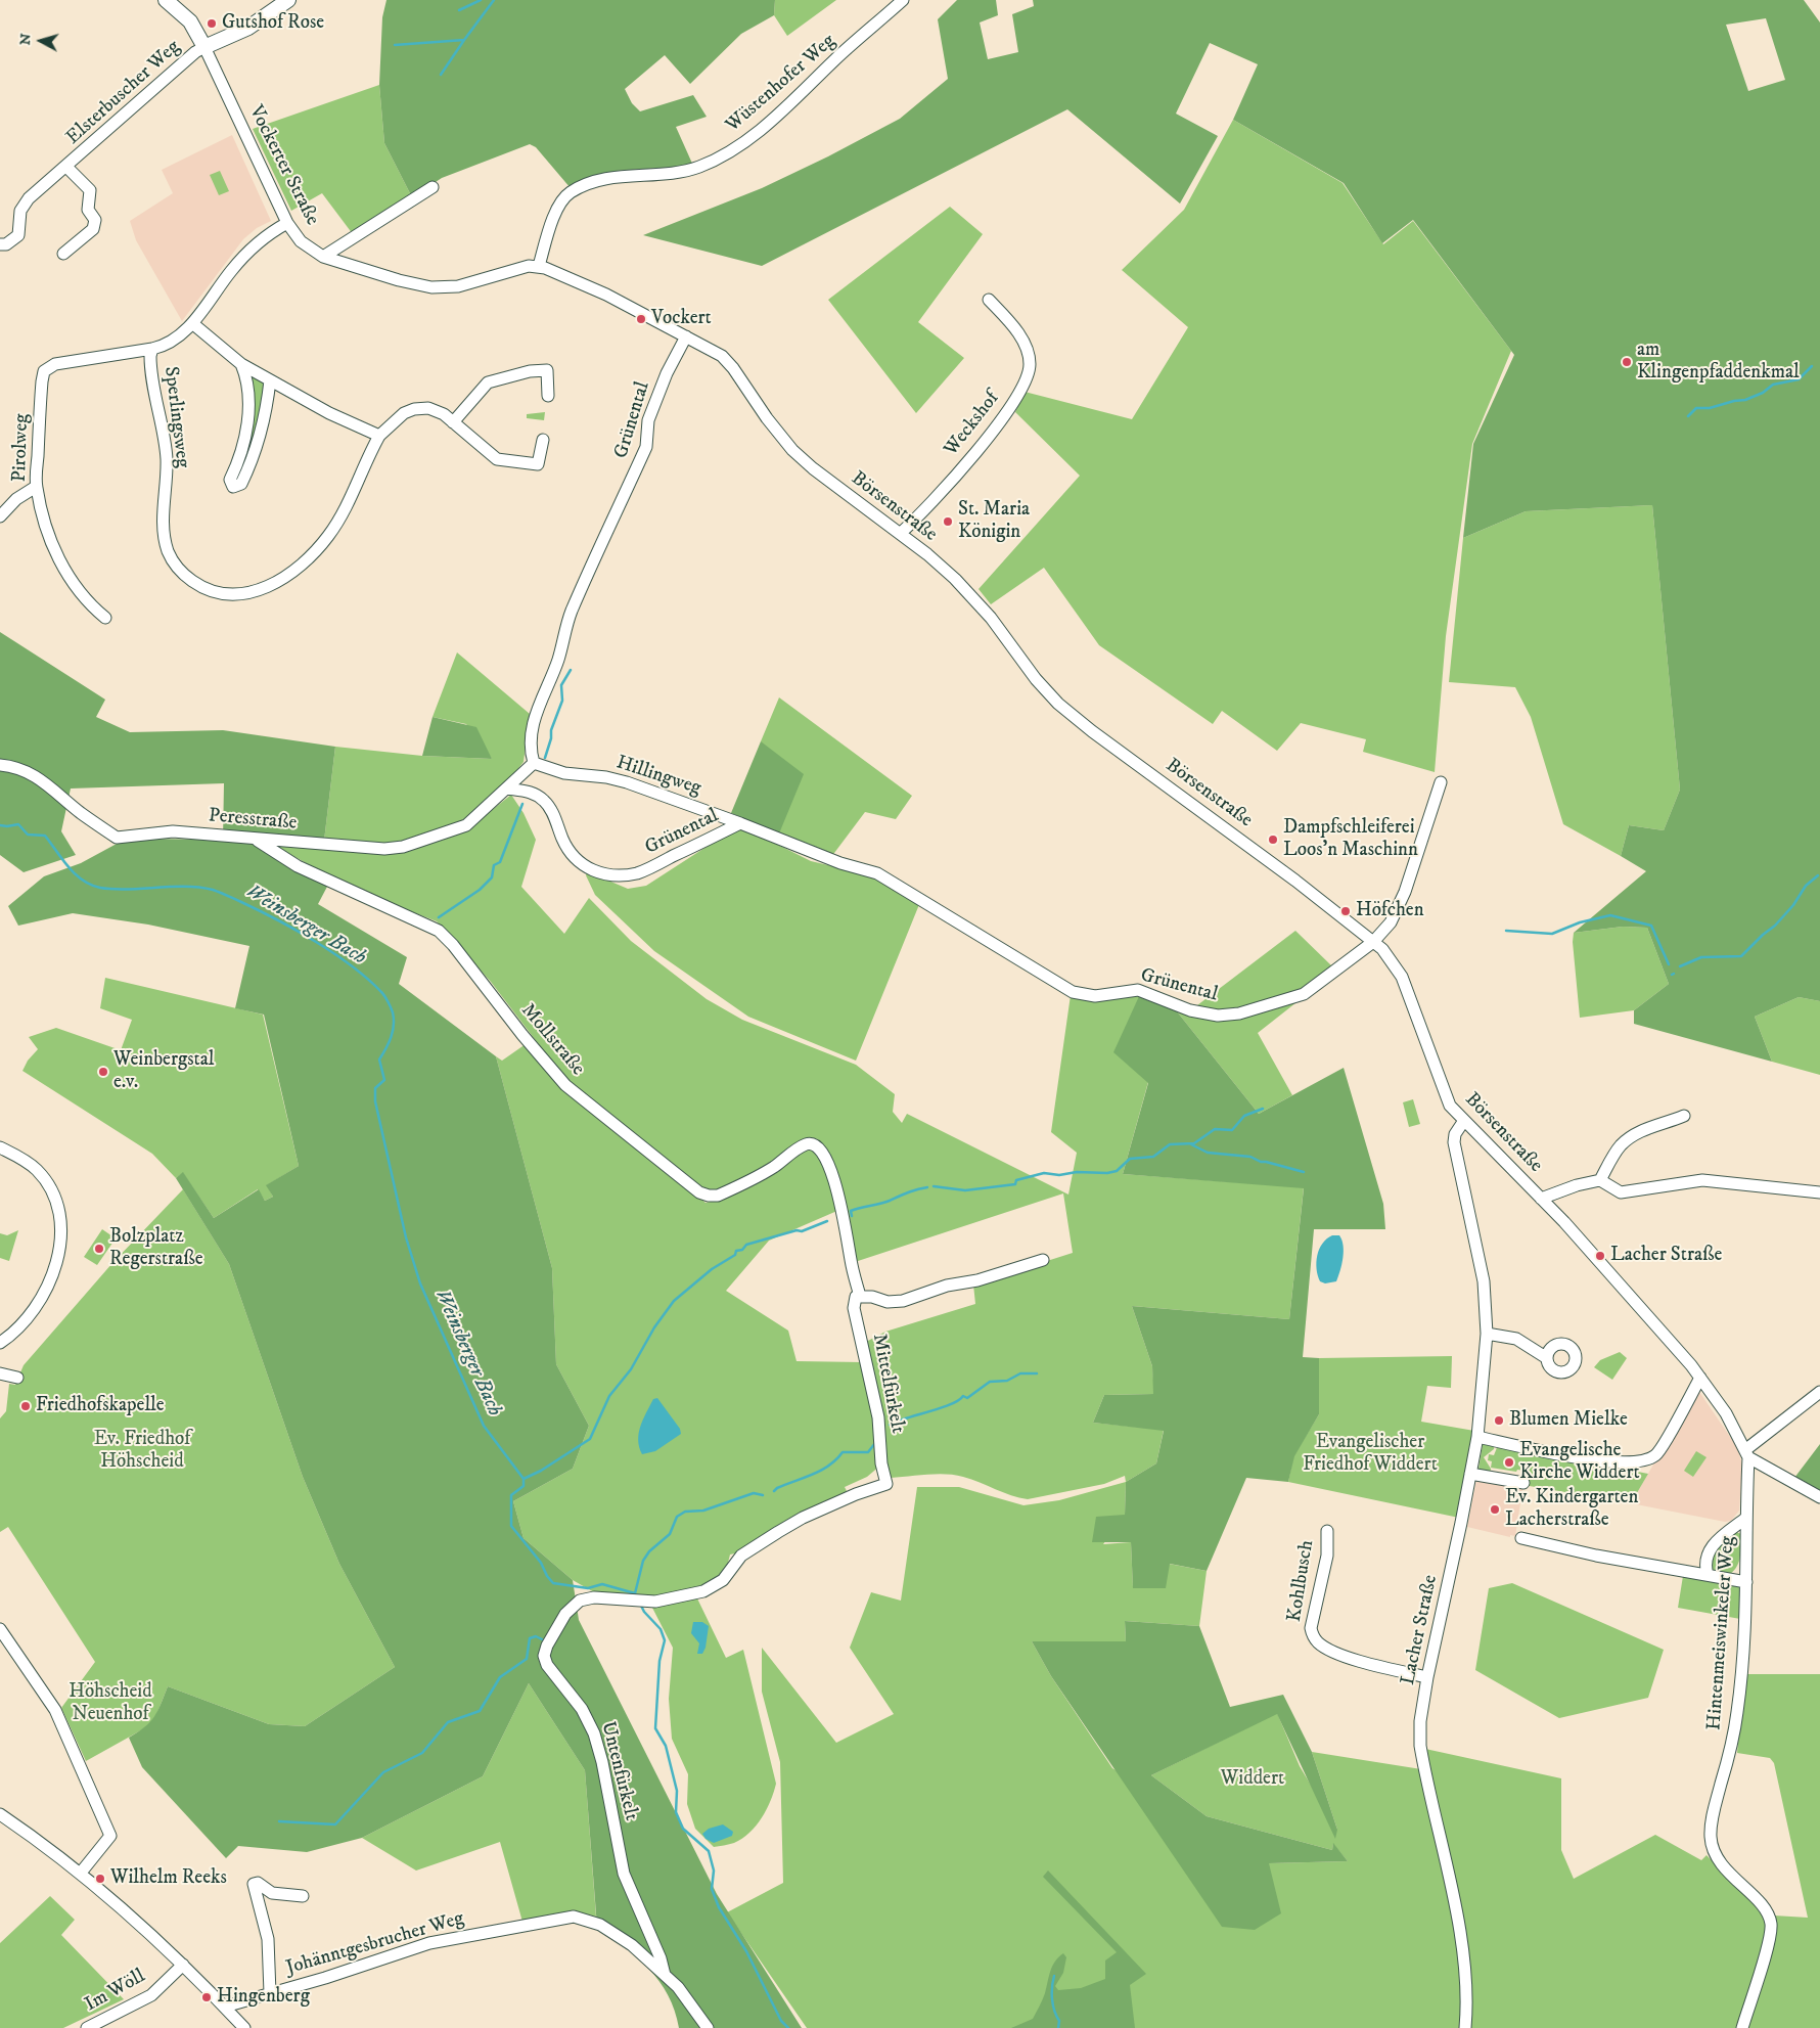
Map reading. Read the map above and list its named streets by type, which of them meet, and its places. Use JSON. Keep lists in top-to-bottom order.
{
  "streets": {
    "main road": ["Vockerter Straße"],
    "street": [
      "Wüstenhofer Weg",
      "Elsterbuscher Weg",
      "Sperlingsweg",
      "Grünental",
      "Weckshof",
      "Pirolweg",
      "Börsenstraße",
      "Hillingweg",
      "Peresstraße",
      "Mollstraße",
      "Mittelfürkelt",
      "Kohlbusch",
      "Lacher Straße",
      "Hintenmeiswinkeler Weg",
      "Untenfürkelt",
      "Johänntgesbrucher Weg",
      "Im Wöll"
    ]
  },
  "crossings": [
    ["Wüstenhofer Weg", "Vockerter Straße"],
    ["Wüstenhofer Weg", "Börsenstraße"],
    ["Elsterbuscher Weg", "Vockerter Straße"],
    ["Vockerter Straße", "Sperlingsweg"],
    ["Vockerter Straße", "Börsenstraße"],
    ["Sperlingsweg", "Pirolweg"],
    ["Grünental", "Börsenstraße"],
    ["Grünental", "Hillingweg"],
    ["Grünental", "Peresstraße"],
    ["Weckshof", "Börsenstraße"],
    ["Börsenstraße", "Lacher Straße"],
    ["Börsenstraße", "Hintenmeiswinkeler Weg"],
    ["Peresstraße", "Mollstraße"],
    ["Mollstraße", "Mittelfürkelt"],
    ["Mittelfürkelt", "Untenfürkelt"],
    ["Kohlbusch", "Lacher Straße"],
    ["Untenfürkelt", "Johänntgesbrucher Weg"]
  ],
  "water": ["Weinsberger Bach"],
  "parks": [
    "Ev. Friedhof Höhscheid",
    "Evangelischer Friedhof Widdert",
    "Höhscheid Neuenhof",
    "Widdert"
  ],
  "places": [
    "Gutshof Rose",
    "Vockert",
    "am Klingenpfaddenkmal",
    "St. Maria Königin",
    "Dampfschleiferei Loos'n Maschinn",
    "Höfchen",
    "Weinbergstal e.v.",
    "Bolzplatz Regerstraße",
    "Lacher Straße",
    "Friedhofskapelle",
    "Blumen Mielke",
    "Evangelische Kirche Widdert",
    "Ev. Kindergarten Lacherstraße",
    "Wilhelm Reeks",
    "Hingenberg"
  ],
  "north": "left"
}
